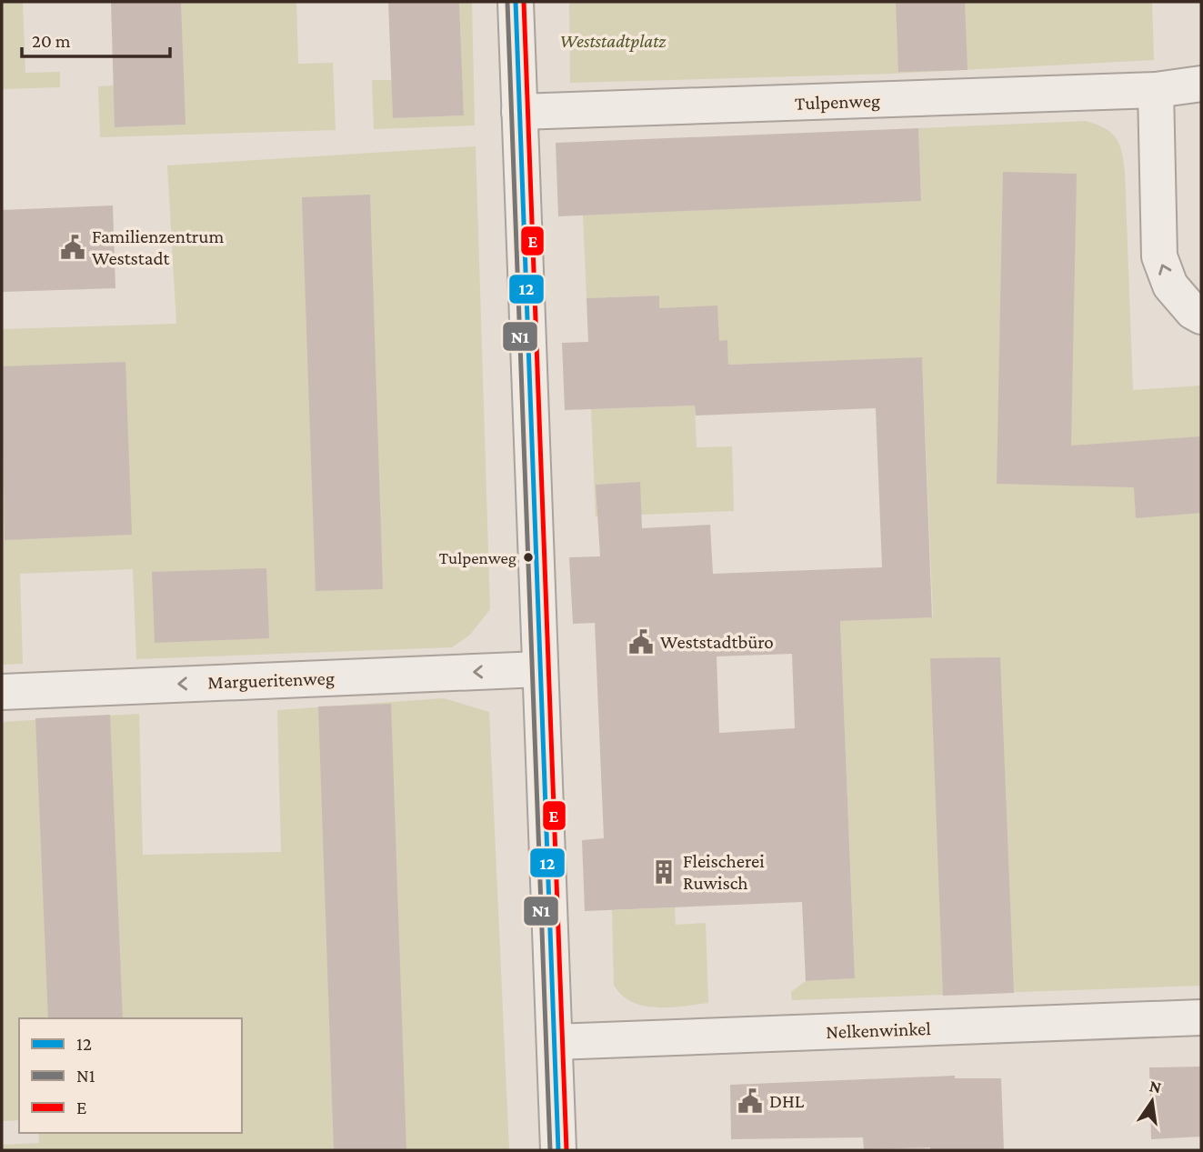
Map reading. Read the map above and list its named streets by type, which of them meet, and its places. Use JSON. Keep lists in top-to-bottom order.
{
  "streets": {
    "street": ["Tulpenweg", "Margueritenweg", "Nelkenwinkel"]
  },
  "one_way": ["Margueritenweg"],
  "parks": ["Weststadtplatz"],
  "places": {
    "public building": ["Familienzentrum Weststadt", "Weststadtbüro", "DHL"],
    "other": ["Tulpenweg"],
    "building": ["Fleischerei Ruwisch"]
  },
  "lines": ["transit line 12", "transit line N1", "transit line E"],
  "legend": ["12", "N1", "E"],
  "scale_bar": "20 m",
  "north": "top"
}
